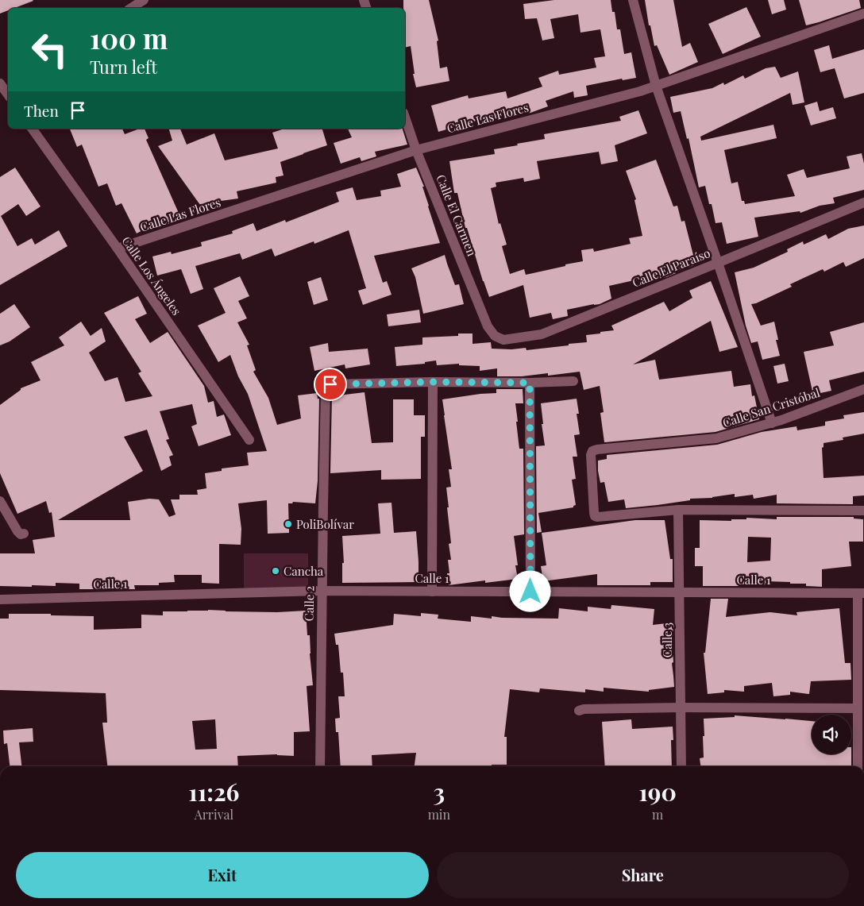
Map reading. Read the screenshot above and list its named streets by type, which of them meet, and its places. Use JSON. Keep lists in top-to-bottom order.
{
  "streets": {
    "street": [
      "Calle Las Flores",
      "Calle El Carmen",
      "Calle El Paraíso",
      "Calle Los Ángeles",
      "Calle San Cristóbal",
      "Calle 1",
      "Calle 2",
      "Calle 3"
    ]
  },
  "crossings": [
    ["Calle Las Flores", "Calle El Carmen"],
    ["Calle Las Flores", "Calle Los Ángeles"],
    ["Calle El Carmen", "Calle El Paraíso"],
    ["Calle San Cristóbal", "Calle 3"],
    ["Calle 1", "Calle 2"],
    ["Calle 1", "Calle 3"]
  ],
  "places": ["PoliBolívar", "Cancha"],
  "page": {
    "turn": ["100 m", "Turn left"],
    "then": "Then",
    "eta": [
      "11:26",
      "Arrival",
      "3",
      "min",
      "190",
      "m"
    ],
    "buttons": ["Exit", "Share"]
  }
}
